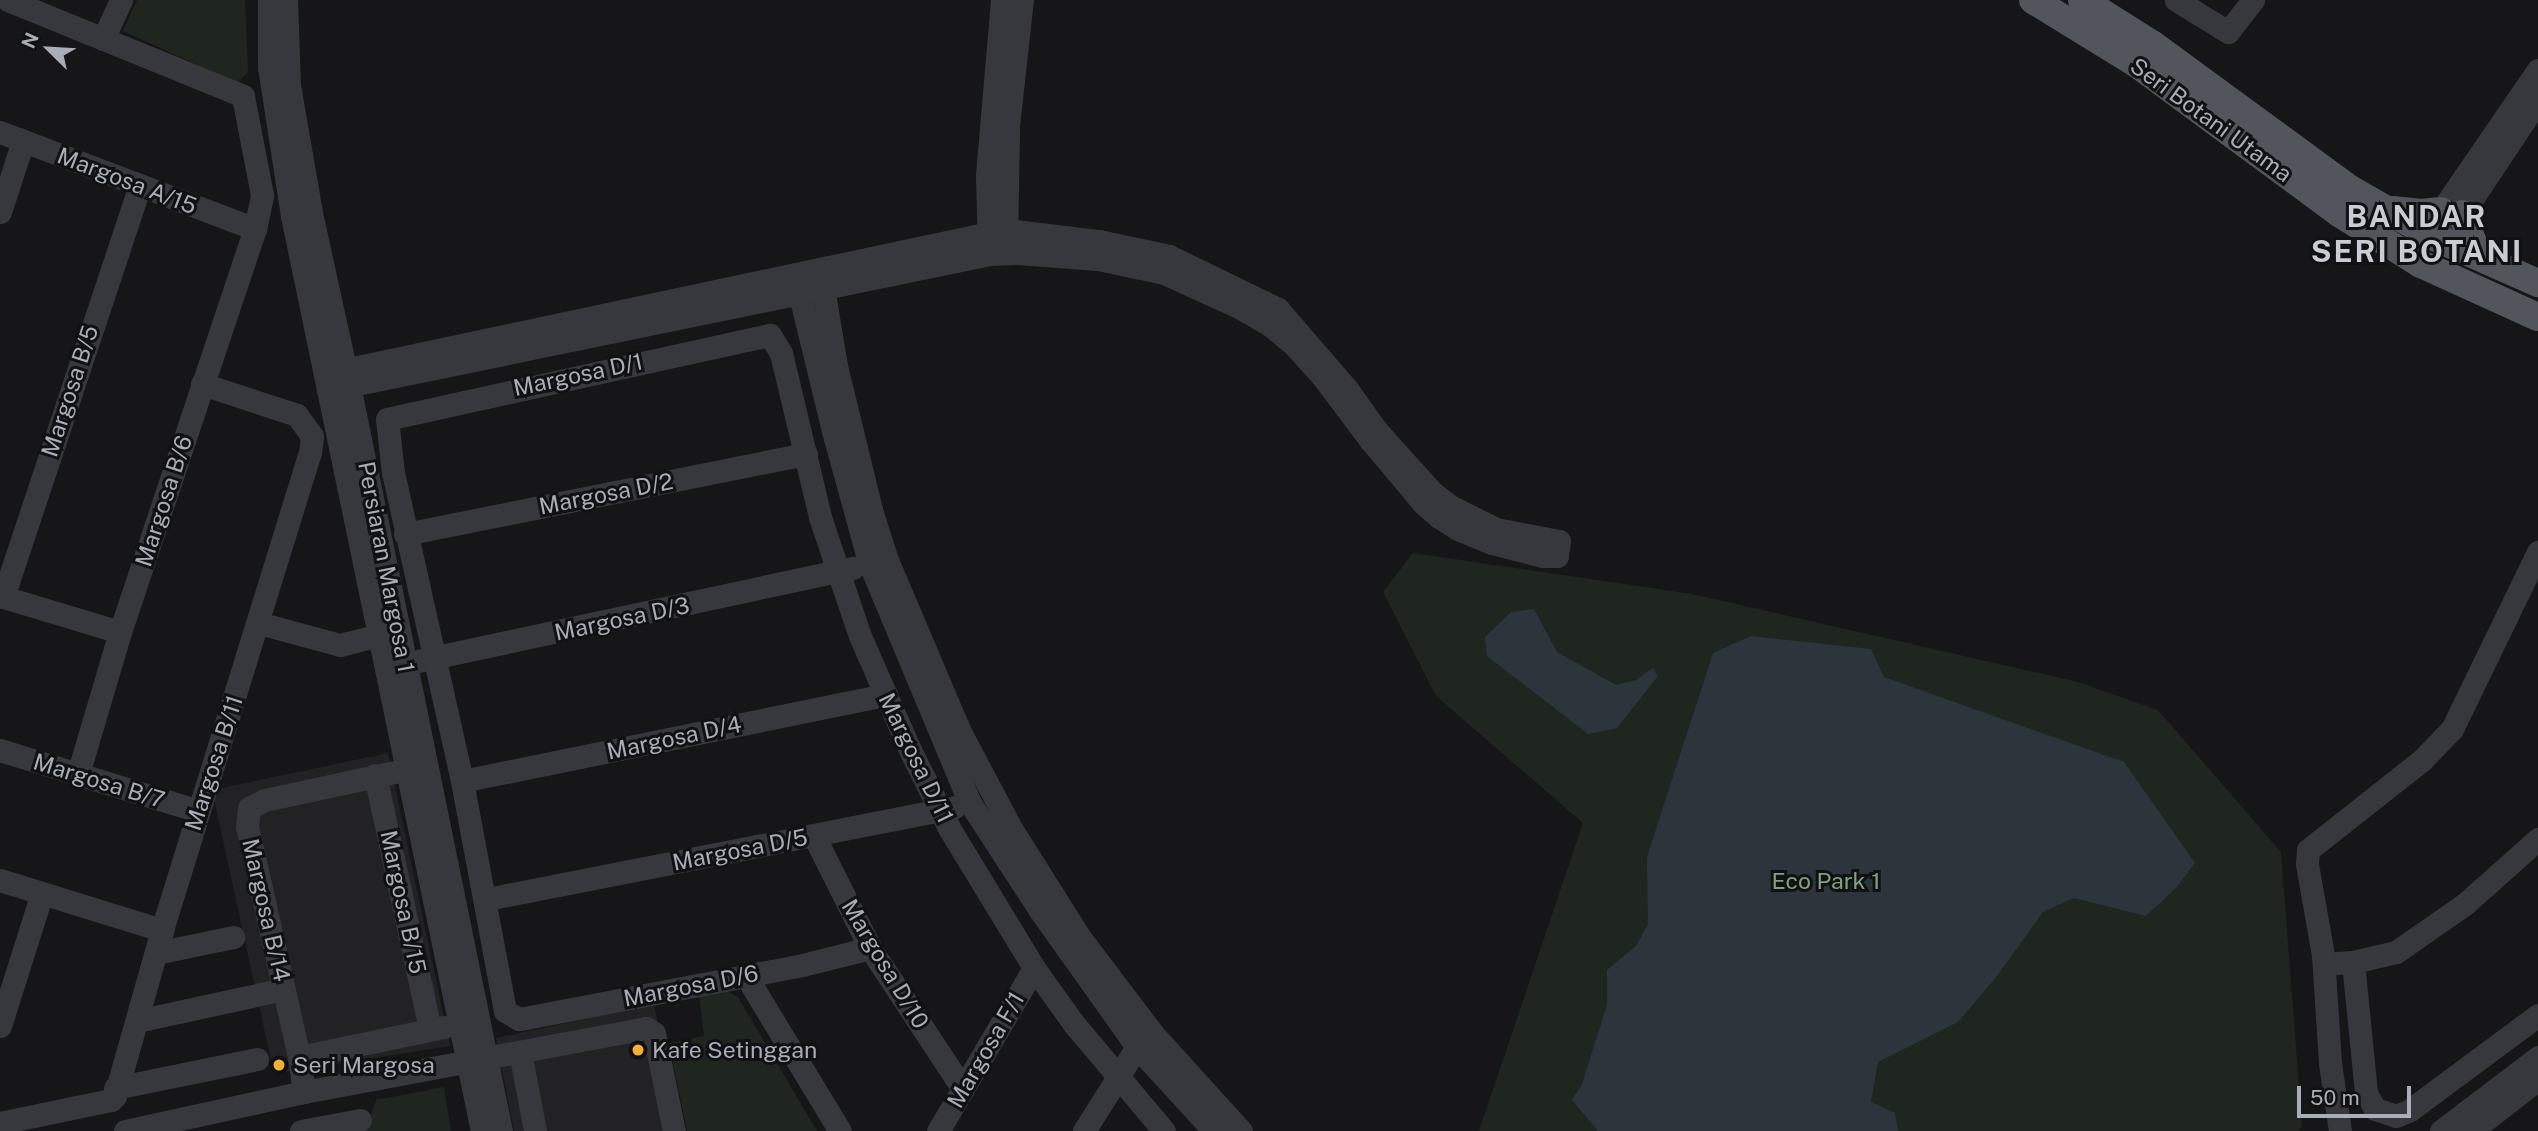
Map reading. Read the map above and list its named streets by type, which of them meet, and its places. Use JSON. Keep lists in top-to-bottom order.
{
  "streets": {
    "main road": ["Seri Botani Utama"],
    "street": [
      "Margosa A/15",
      "Margosa D/1",
      "Margosa B/5",
      "Margosa D/2",
      "Margosa B/6",
      "Persiaran Margosa 1",
      "Margosa D/3",
      "Margosa D/4",
      "Margosa D/11",
      "Margosa B/11",
      "Margosa B/7",
      "Margosa D/5",
      "Margosa B/15",
      "Margosa B/14",
      "Margosa D/10",
      "Margosa D/6",
      "Margosa F/1"
    ]
  },
  "crossings": [
    ["Margosa A/15", "Margosa B/5"],
    ["Margosa A/15", "Margosa B/6"],
    ["Margosa D/1", "Margosa D/2"],
    ["Margosa D/1", "Margosa D/11"],
    ["Margosa D/2", "Margosa D/11"],
    ["Margosa B/6", "Margosa B/11"],
    ["Margosa B/6", "Margosa B/7"],
    ["Persiaran Margosa 1", "Margosa D/3"],
    ["Persiaran Margosa 1", "Margosa B/14"],
    ["Margosa D/3", "Margosa D/11"],
    ["Margosa D/4", "Margosa D/11"],
    ["Margosa D/11", "Margosa D/5"],
    ["Margosa D/11", "Margosa F/1"],
    ["Margosa B/11", "Margosa B/7"],
    ["Margosa D/5", "Margosa D/10"],
    ["Margosa D/5", "Margosa D/6"],
    ["Margosa B/15", "Margosa B/14"],
    ["Margosa D/10", "Margosa D/6"],
    ["Margosa D/10", "Margosa F/1"]
  ],
  "districts": ["BANDAR SERI BOTANI"],
  "parks": ["Eco Park 1"],
  "places": ["Kafe Setinggan", "Seri Margosa"],
  "scale_bar": "50 m",
  "north": "top left"
}
